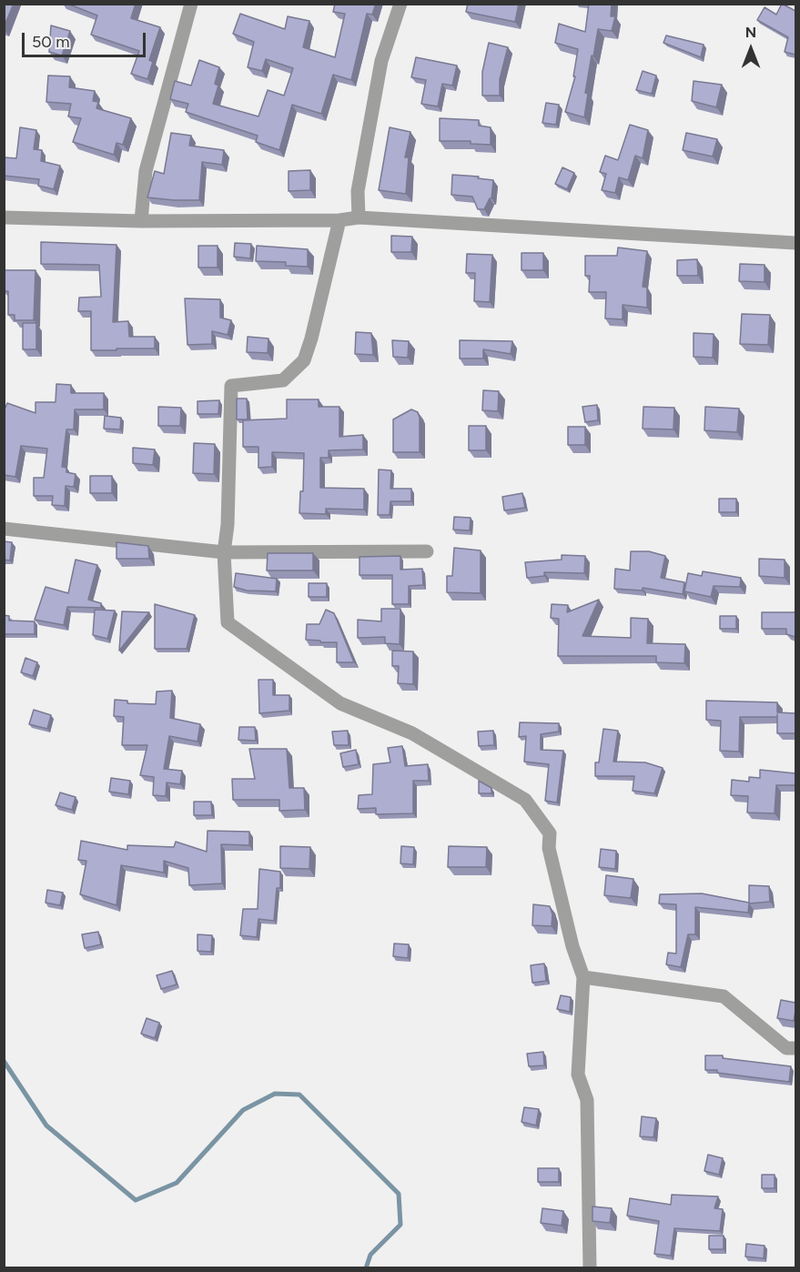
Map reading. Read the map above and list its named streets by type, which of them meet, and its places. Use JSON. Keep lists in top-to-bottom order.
{
  "scale_bar": "50 m",
  "north": "top"
}
